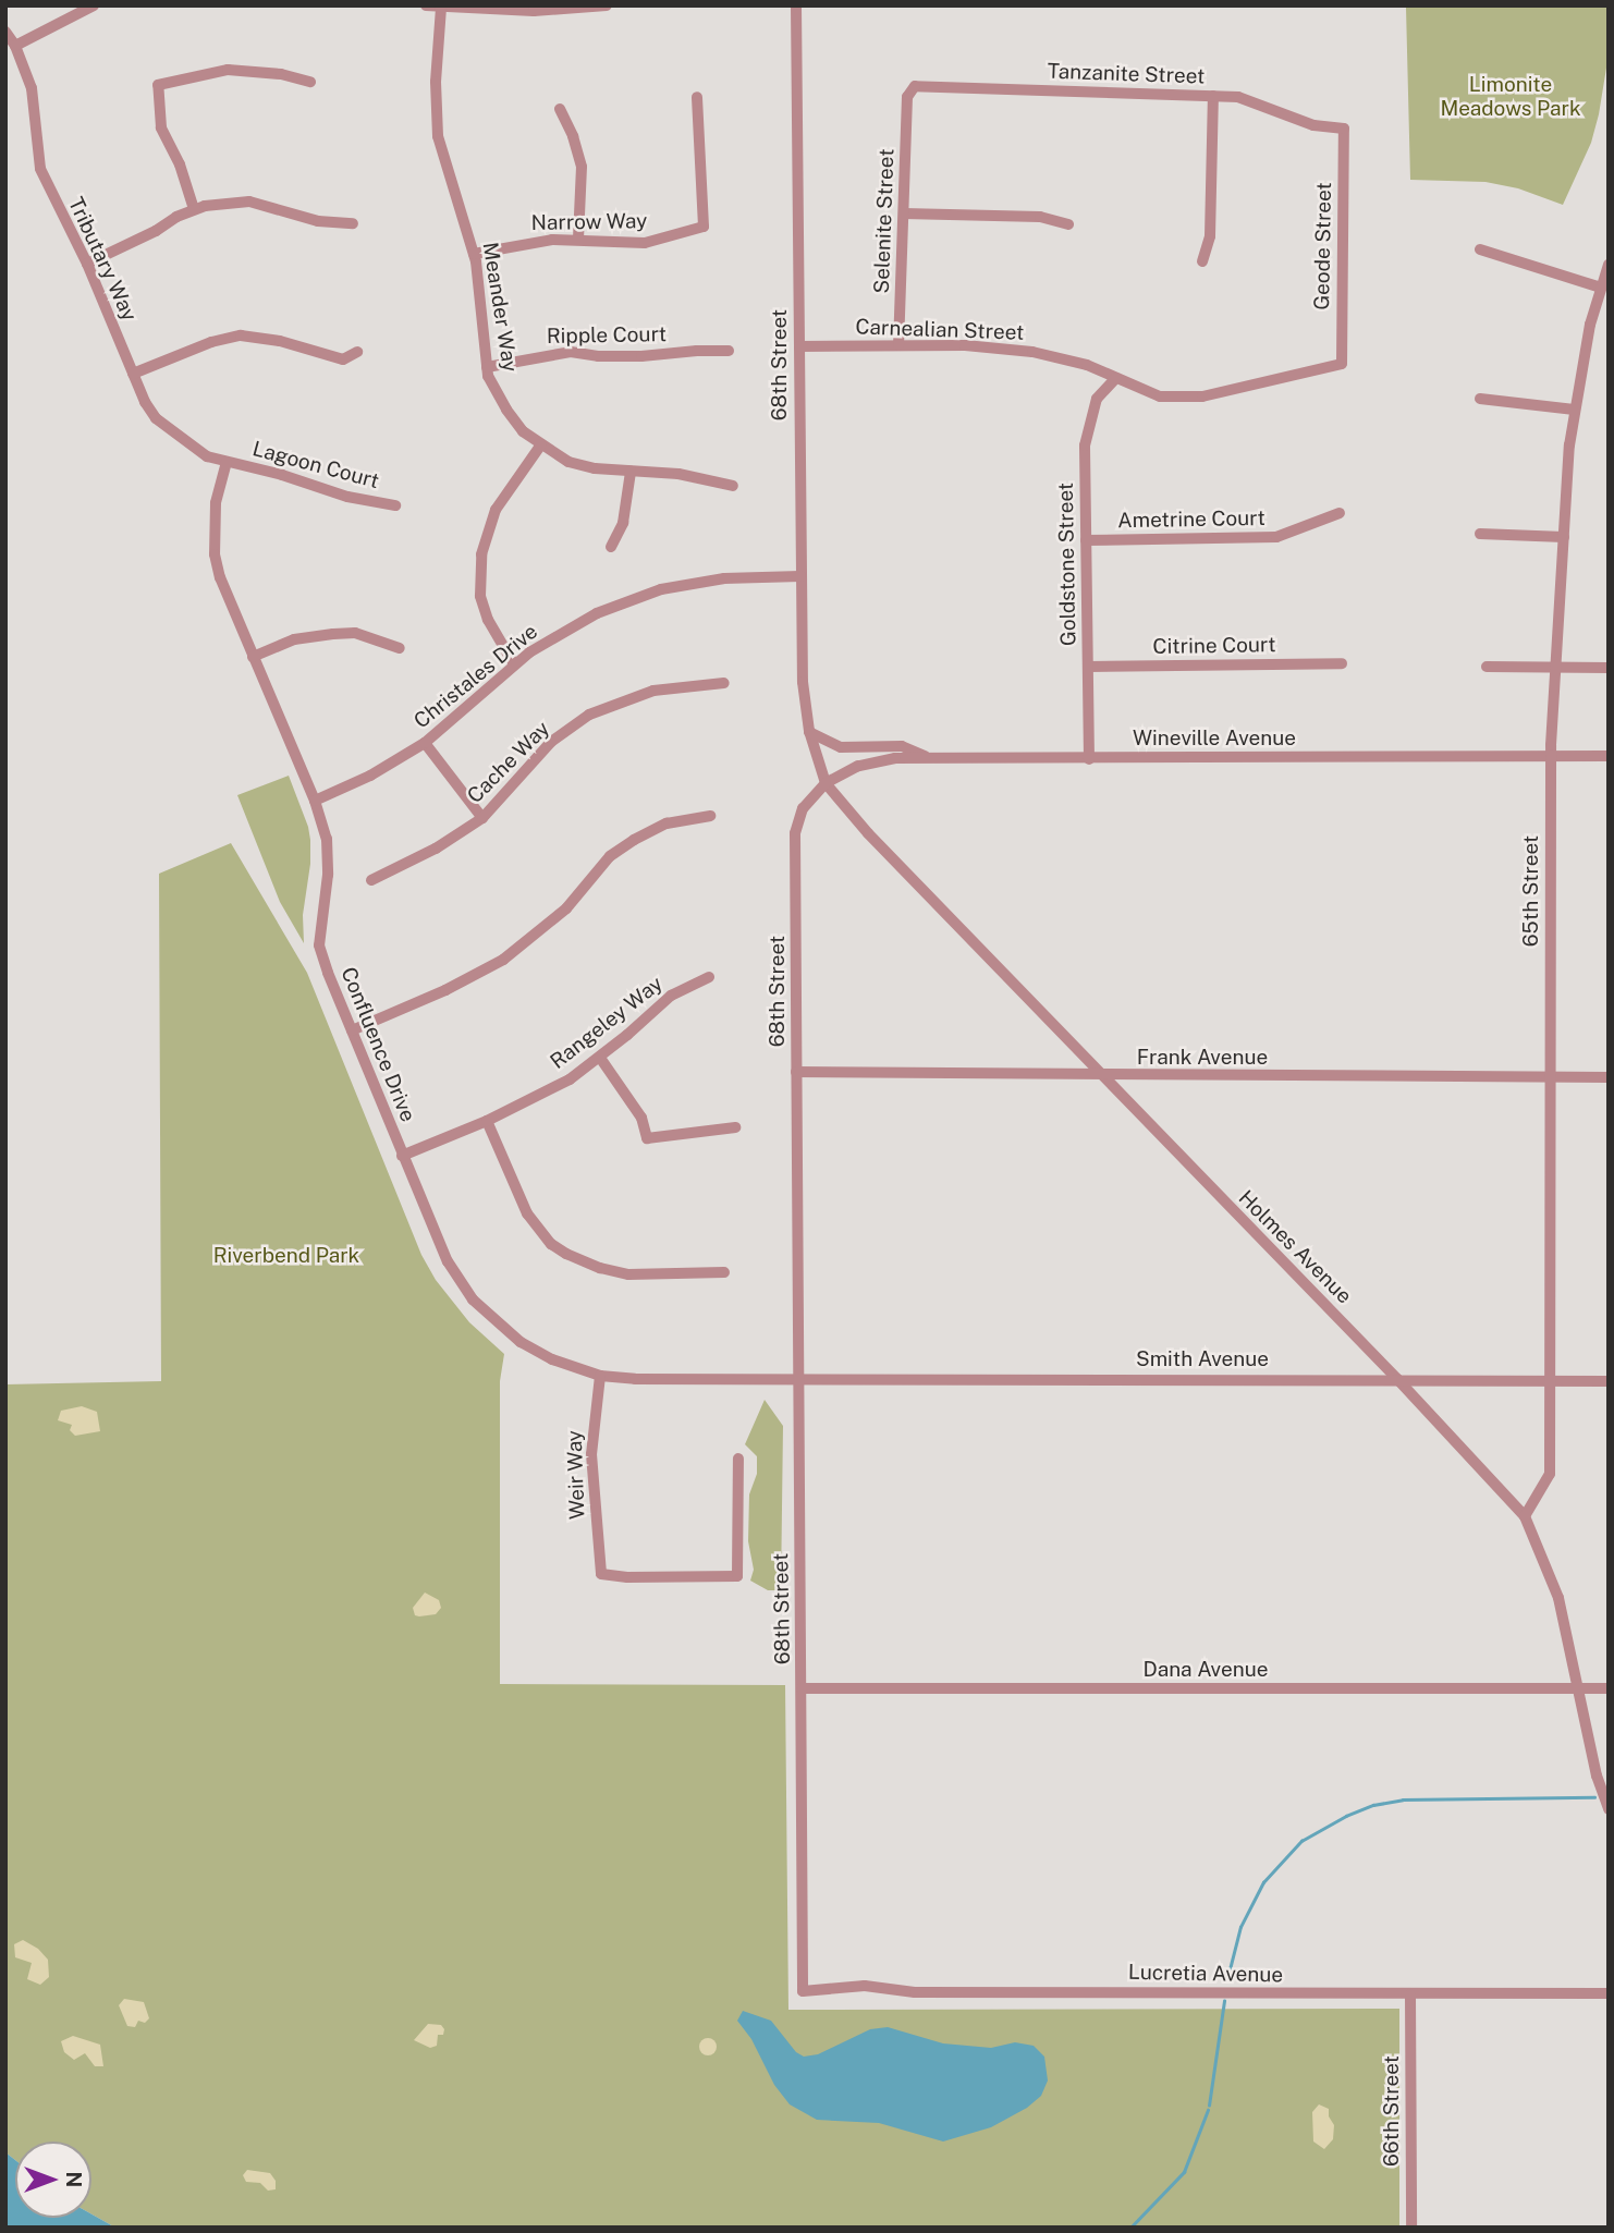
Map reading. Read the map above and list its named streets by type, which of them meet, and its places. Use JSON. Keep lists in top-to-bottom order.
{
  "streets": {
    "street": [
      "Tanzanite Street",
      "Selenite Street",
      "Narrow Way",
      "Geode Street",
      "Tributary Way",
      "Meander Way",
      "Carnealian Street",
      "Ripple Court",
      "68th Street",
      "Lagoon Court",
      "Ametrine Court",
      "Goldstone Street",
      "Citrine Court",
      "Christales Drive",
      "Wineville Avenue",
      "Cache Way",
      "65th Street",
      "Rangeley Way",
      "Confluence Drive",
      "Frank Avenue",
      "Holmes Avenue",
      "Smith Avenue",
      "Weir Way",
      "Dana Avenue",
      "Lucretia Avenue",
      "66th Street"
    ]
  },
  "crossings": [
    ["Tanzanite Street", "Selenite Street"],
    ["Tanzanite Street", "Geode Street"],
    ["Selenite Street", "Carnealian Street"],
    ["Narrow Way", "Meander Way"],
    ["Geode Street", "Carnealian Street"],
    ["Tributary Way", "Lagoon Court"],
    ["Tributary Way", "Confluence Drive"],
    ["Meander Way", "Ripple Court"],
    ["Carnealian Street", "68th Street"],
    ["Carnealian Street", "Goldstone Street"],
    ["68th Street", "Christales Drive"],
    ["68th Street", "Wineville Avenue"],
    ["68th Street", "Confluence Drive"],
    ["68th Street", "Frank Avenue"],
    ["68th Street", "Holmes Avenue"],
    ["68th Street", "Smith Avenue"],
    ["68th Street", "Dana Avenue"],
    ["68th Street", "Lucretia Avenue"],
    ["Lagoon Court", "Confluence Drive"],
    ["Ametrine Court", "Goldstone Street"],
    ["Goldstone Street", "Citrine Court"],
    ["Goldstone Street", "Wineville Avenue"],
    ["Christales Drive", "Confluence Drive"],
    ["Wineville Avenue", "65th Street"],
    ["Wineville Avenue", "Holmes Avenue"],
    ["65th Street", "Frank Avenue"],
    ["65th Street", "Holmes Avenue"],
    ["65th Street", "Smith Avenue"],
    ["Rangeley Way", "Confluence Drive"],
    ["Confluence Drive", "Smith Avenue"],
    ["Confluence Drive", "Weir Way"],
    ["Frank Avenue", "Holmes Avenue"],
    ["Holmes Avenue", "Smith Avenue"],
    ["Holmes Avenue", "Dana Avenue"],
    ["Lucretia Avenue", "66th Street"]
  ],
  "parks": ["Limonite Meadows Park", "Riverbend Park"],
  "north": "right"
}
